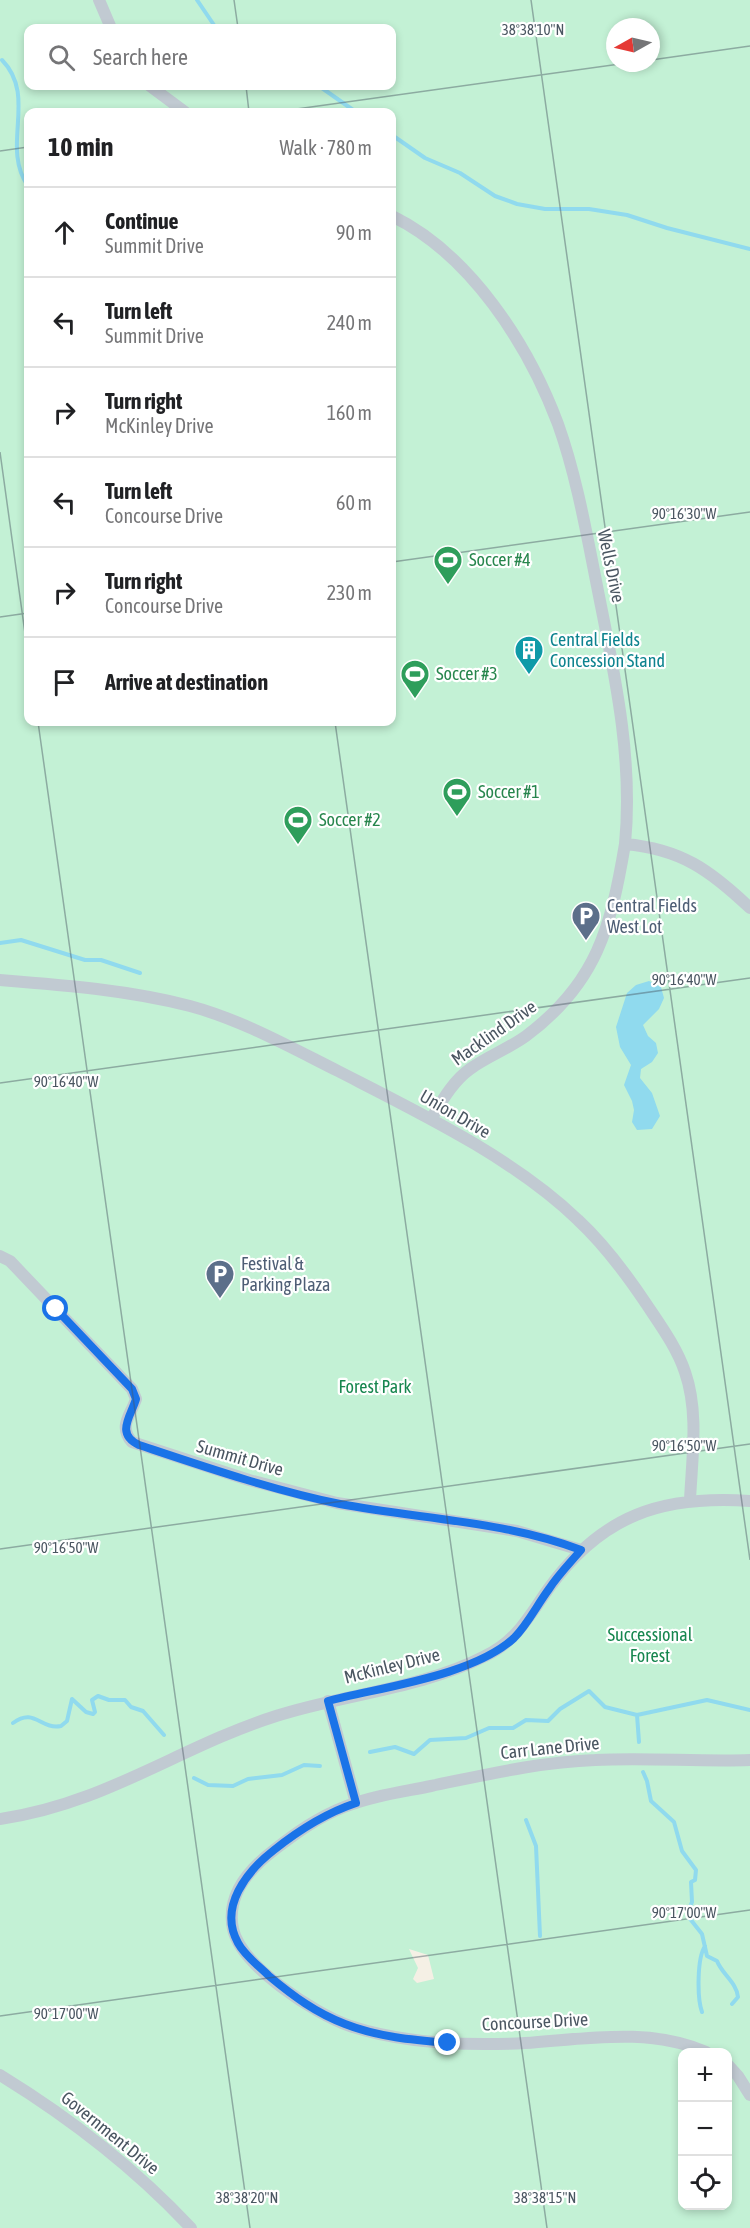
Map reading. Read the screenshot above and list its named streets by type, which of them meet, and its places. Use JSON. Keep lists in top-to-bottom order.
{
  "streets": {
    "street": [
      "Wells Drive",
      "Macklind Drive",
      "Union Drive",
      "Summit Drive",
      "McKinley Drive",
      "Carr Lane Drive",
      "Concourse Drive",
      "Government Drive"
    ]
  },
  "crossings": [
    ["Wells Drive", "Macklind Drive"],
    ["Macklind Drive", "Union Drive"],
    ["Union Drive", "McKinley Drive"],
    ["Summit Drive", "McKinley Drive"],
    ["Carr Lane Drive", "Concourse Drive"]
  ],
  "parks": ["Forest Park", "Successional Forest"],
  "places": {
    "sports": [
      "Soccer #4",
      "Soccer #3",
      "Soccer #1",
      "Soccer #2"
    ],
    "building": ["Central Fields Concession Stand"],
    "parking": ["Central Fields West Lot", "Festival & Parking Plaza"]
  },
  "north": "left",
  "page": {
    "search": "Search here",
    "heading": ["10 min", "Walk · 780 m"],
    "list": [
      ["Continue", "Summit Drive", "90 m"],
      ["Turn left", "Summit Drive", "240 m"],
      ["Turn right", "McKinley Drive", "160 m"],
      ["Turn left", "Concourse Drive", "60 m"],
      ["Turn right", "Concourse Drive", "230 m"],
      "Arrive at destination"
    ],
    "map_buttons": ["+", "−"]
  },
  "coordinates": [
    "38°38'10\"N",
    "90°16'30\"W",
    "90°16'40\"W",
    "90°16'50\"W",
    "90°17'00\"W",
    "38°38'20\"N",
    "38°38'15\"N"
  ]
}
